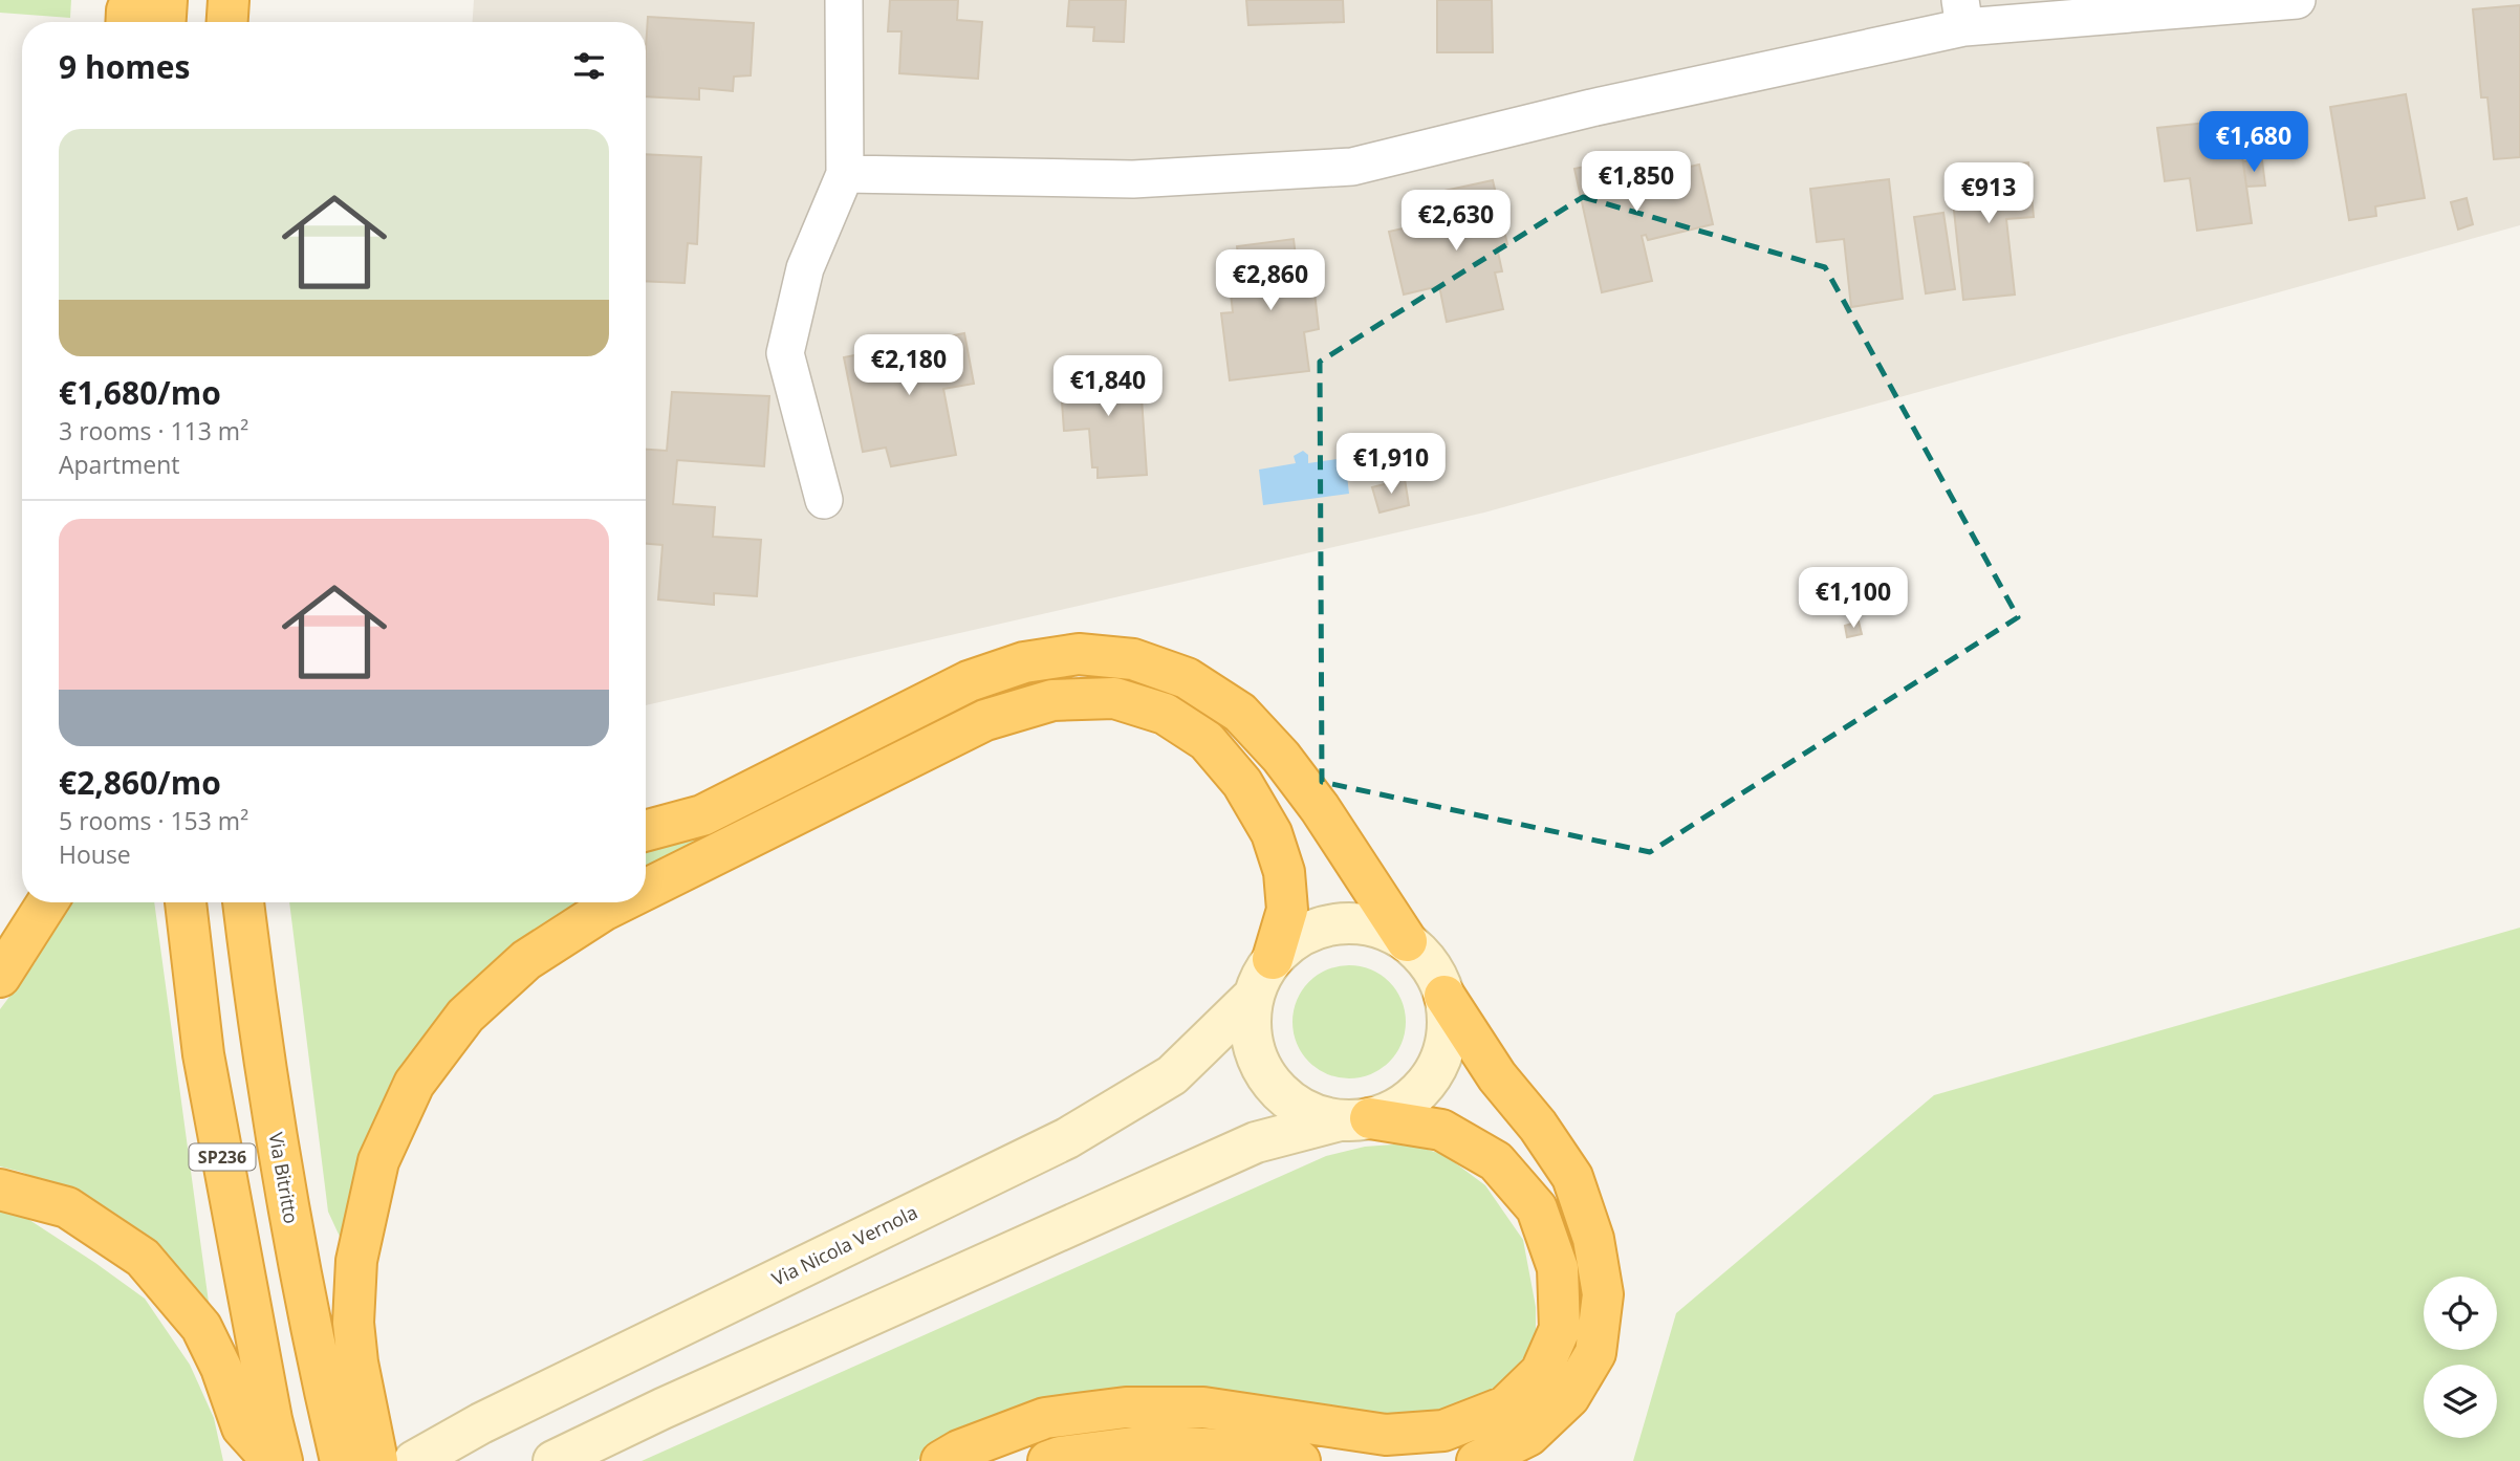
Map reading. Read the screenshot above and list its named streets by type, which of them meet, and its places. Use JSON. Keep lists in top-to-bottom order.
{
  "streets": {
    "highway": ["SP236", "Via Bitritto"],
    "main road": ["Via Nicola Vernola"]
  },
  "page": {
    "heading": "9 homes",
    "list": [
      {
        "name": "€1,680/mo",
        "note": "3 rooms · 113 m² · Apartment"
      },
      {
        "name": "€2,860/mo",
        "note": "5 rooms · 153 m² · House"
      }
    ],
    "price": [
      "€1,680",
      "€1,850",
      "€913",
      "€2,630",
      "€2,860",
      "€2,180",
      "€1,840",
      "€1,910",
      "€1,100"
    ]
  }
}
